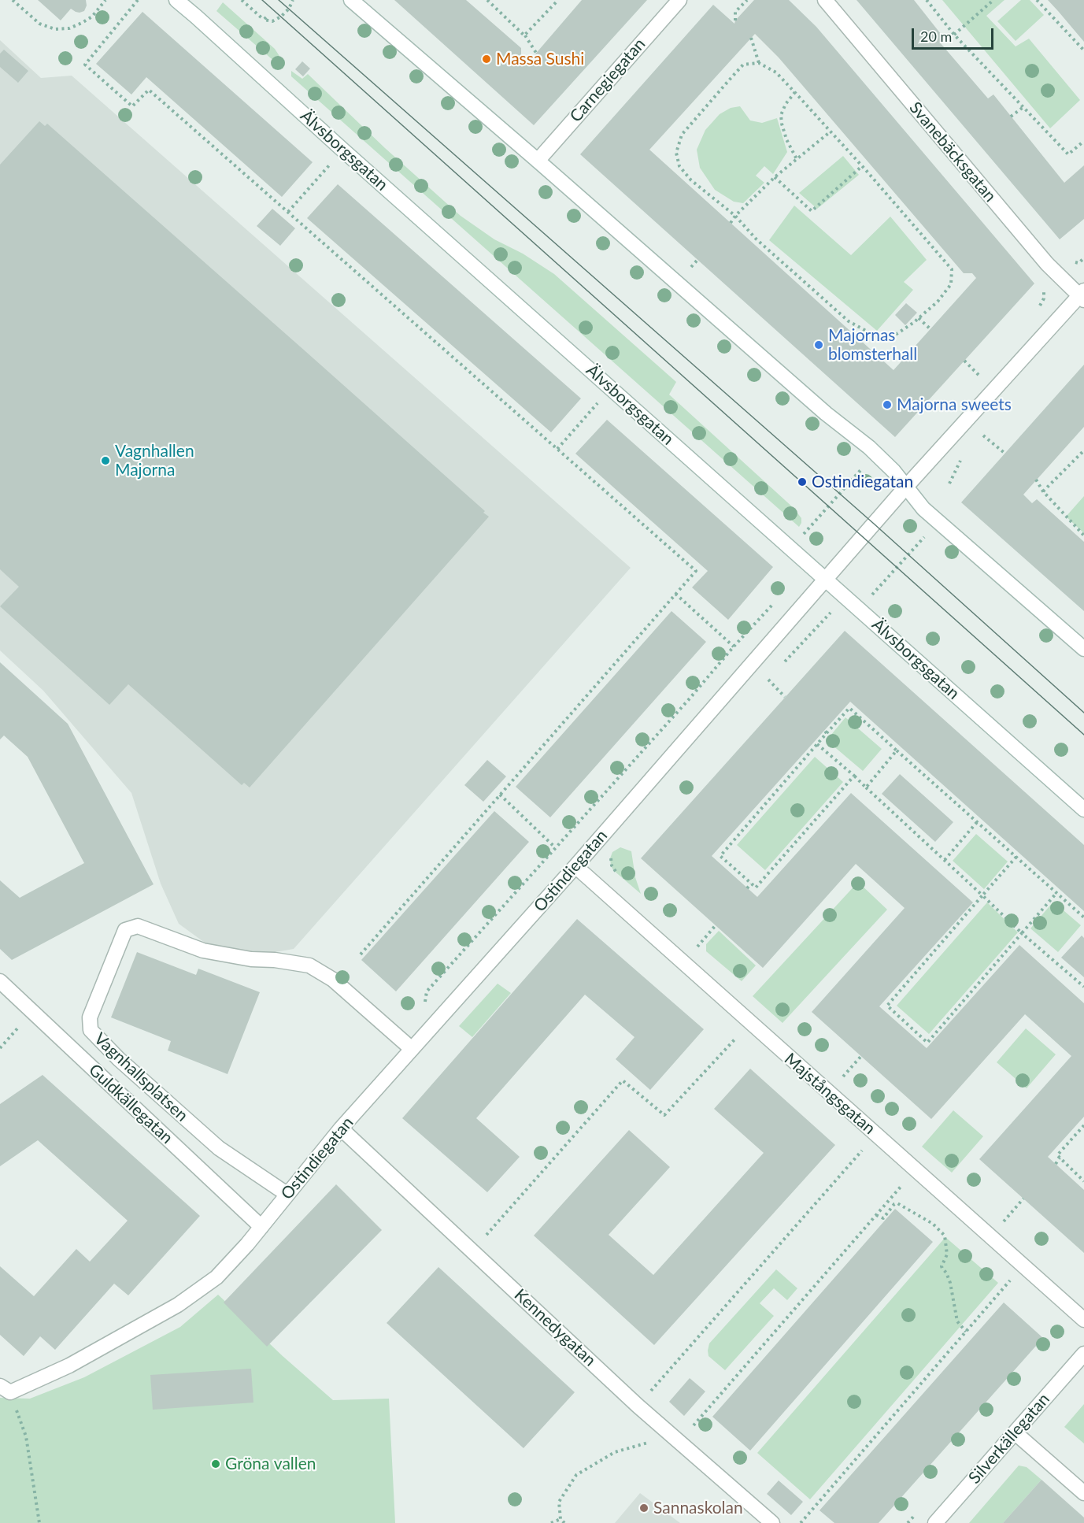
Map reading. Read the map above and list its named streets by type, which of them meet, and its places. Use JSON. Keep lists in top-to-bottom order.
{
  "streets": {
    "street": [
      "Carnegiegatan",
      "Älvsborgsgatan",
      "Svanebäcksgatan",
      "Ostindiegatan",
      "Vagnhallsplatsen",
      "Majstångsgatan",
      "Guldkällegatan",
      "Kennedygatan",
      "Silverkällegatan"
    ]
  },
  "crossings": [
    ["Älvsborgsgatan", "Ostindiegatan"],
    ["Svanebäcksgatan", "Ostindiegatan"],
    ["Ostindiegatan", "Vagnhallsplatsen"],
    ["Ostindiegatan", "Majstångsgatan"],
    ["Ostindiegatan", "Guldkällegatan"],
    ["Ostindiegatan", "Kennedygatan"]
  ],
  "places": [
    "Massa Sushi",
    "Majornas blomsterhall",
    "Majorna sweets",
    "Vagnhallen Majorna",
    "Ostindiegatan",
    "Gröna vallen",
    "Sannaskolan"
  ],
  "scale_bar": "20 m"
}
